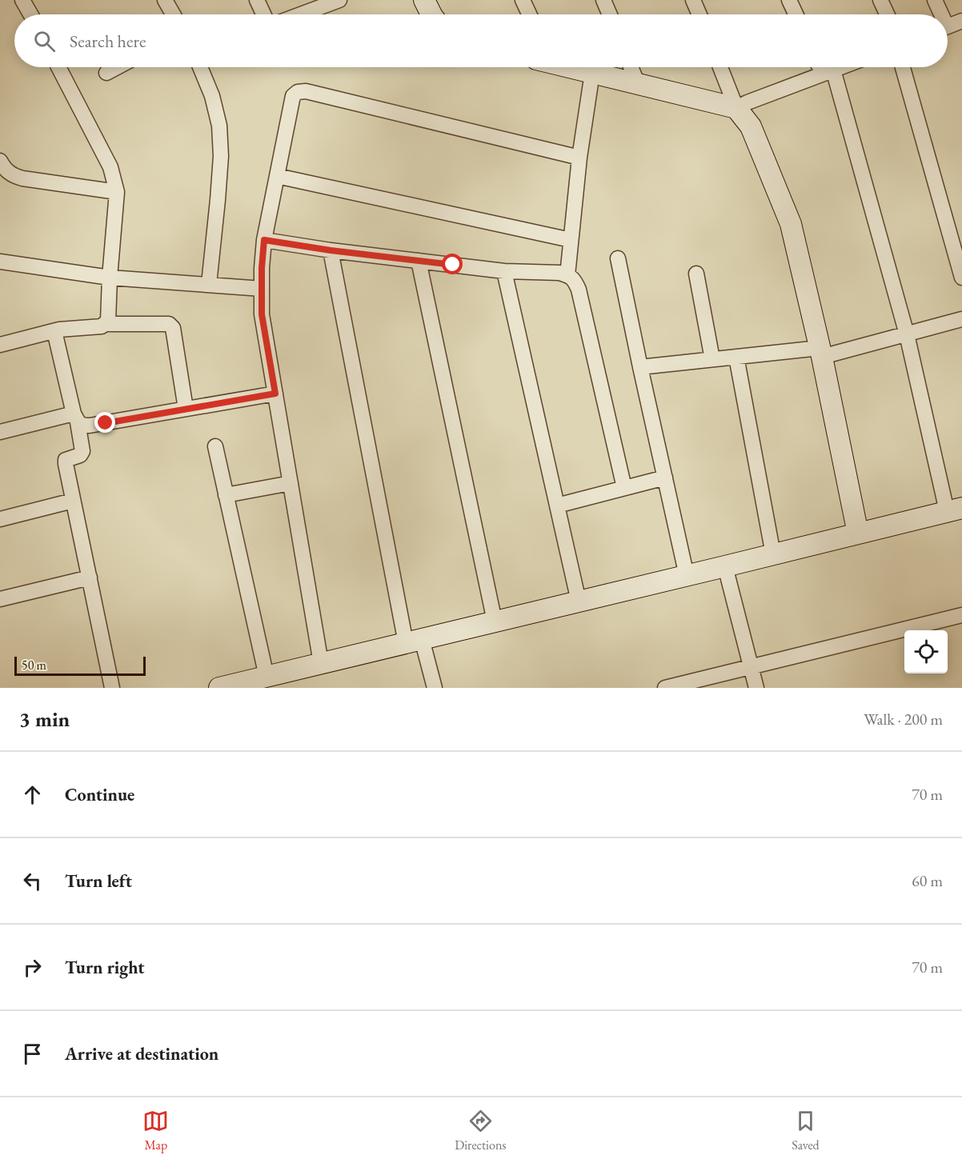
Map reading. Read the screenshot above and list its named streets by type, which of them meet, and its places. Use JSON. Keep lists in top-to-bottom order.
{
  "scale_bar": "50 m",
  "page": {
    "search": "Search here",
    "scale": "50 m",
    "heading": ["3 min", "Walk · 200 m"],
    "list": [
      ["Continue", "70 m"],
      ["Turn left", "60 m"],
      ["Turn right", "70 m"],
      "Arrive at destination"
    ],
    "nav": ["Map", "Directions", "Saved"]
  }
}
